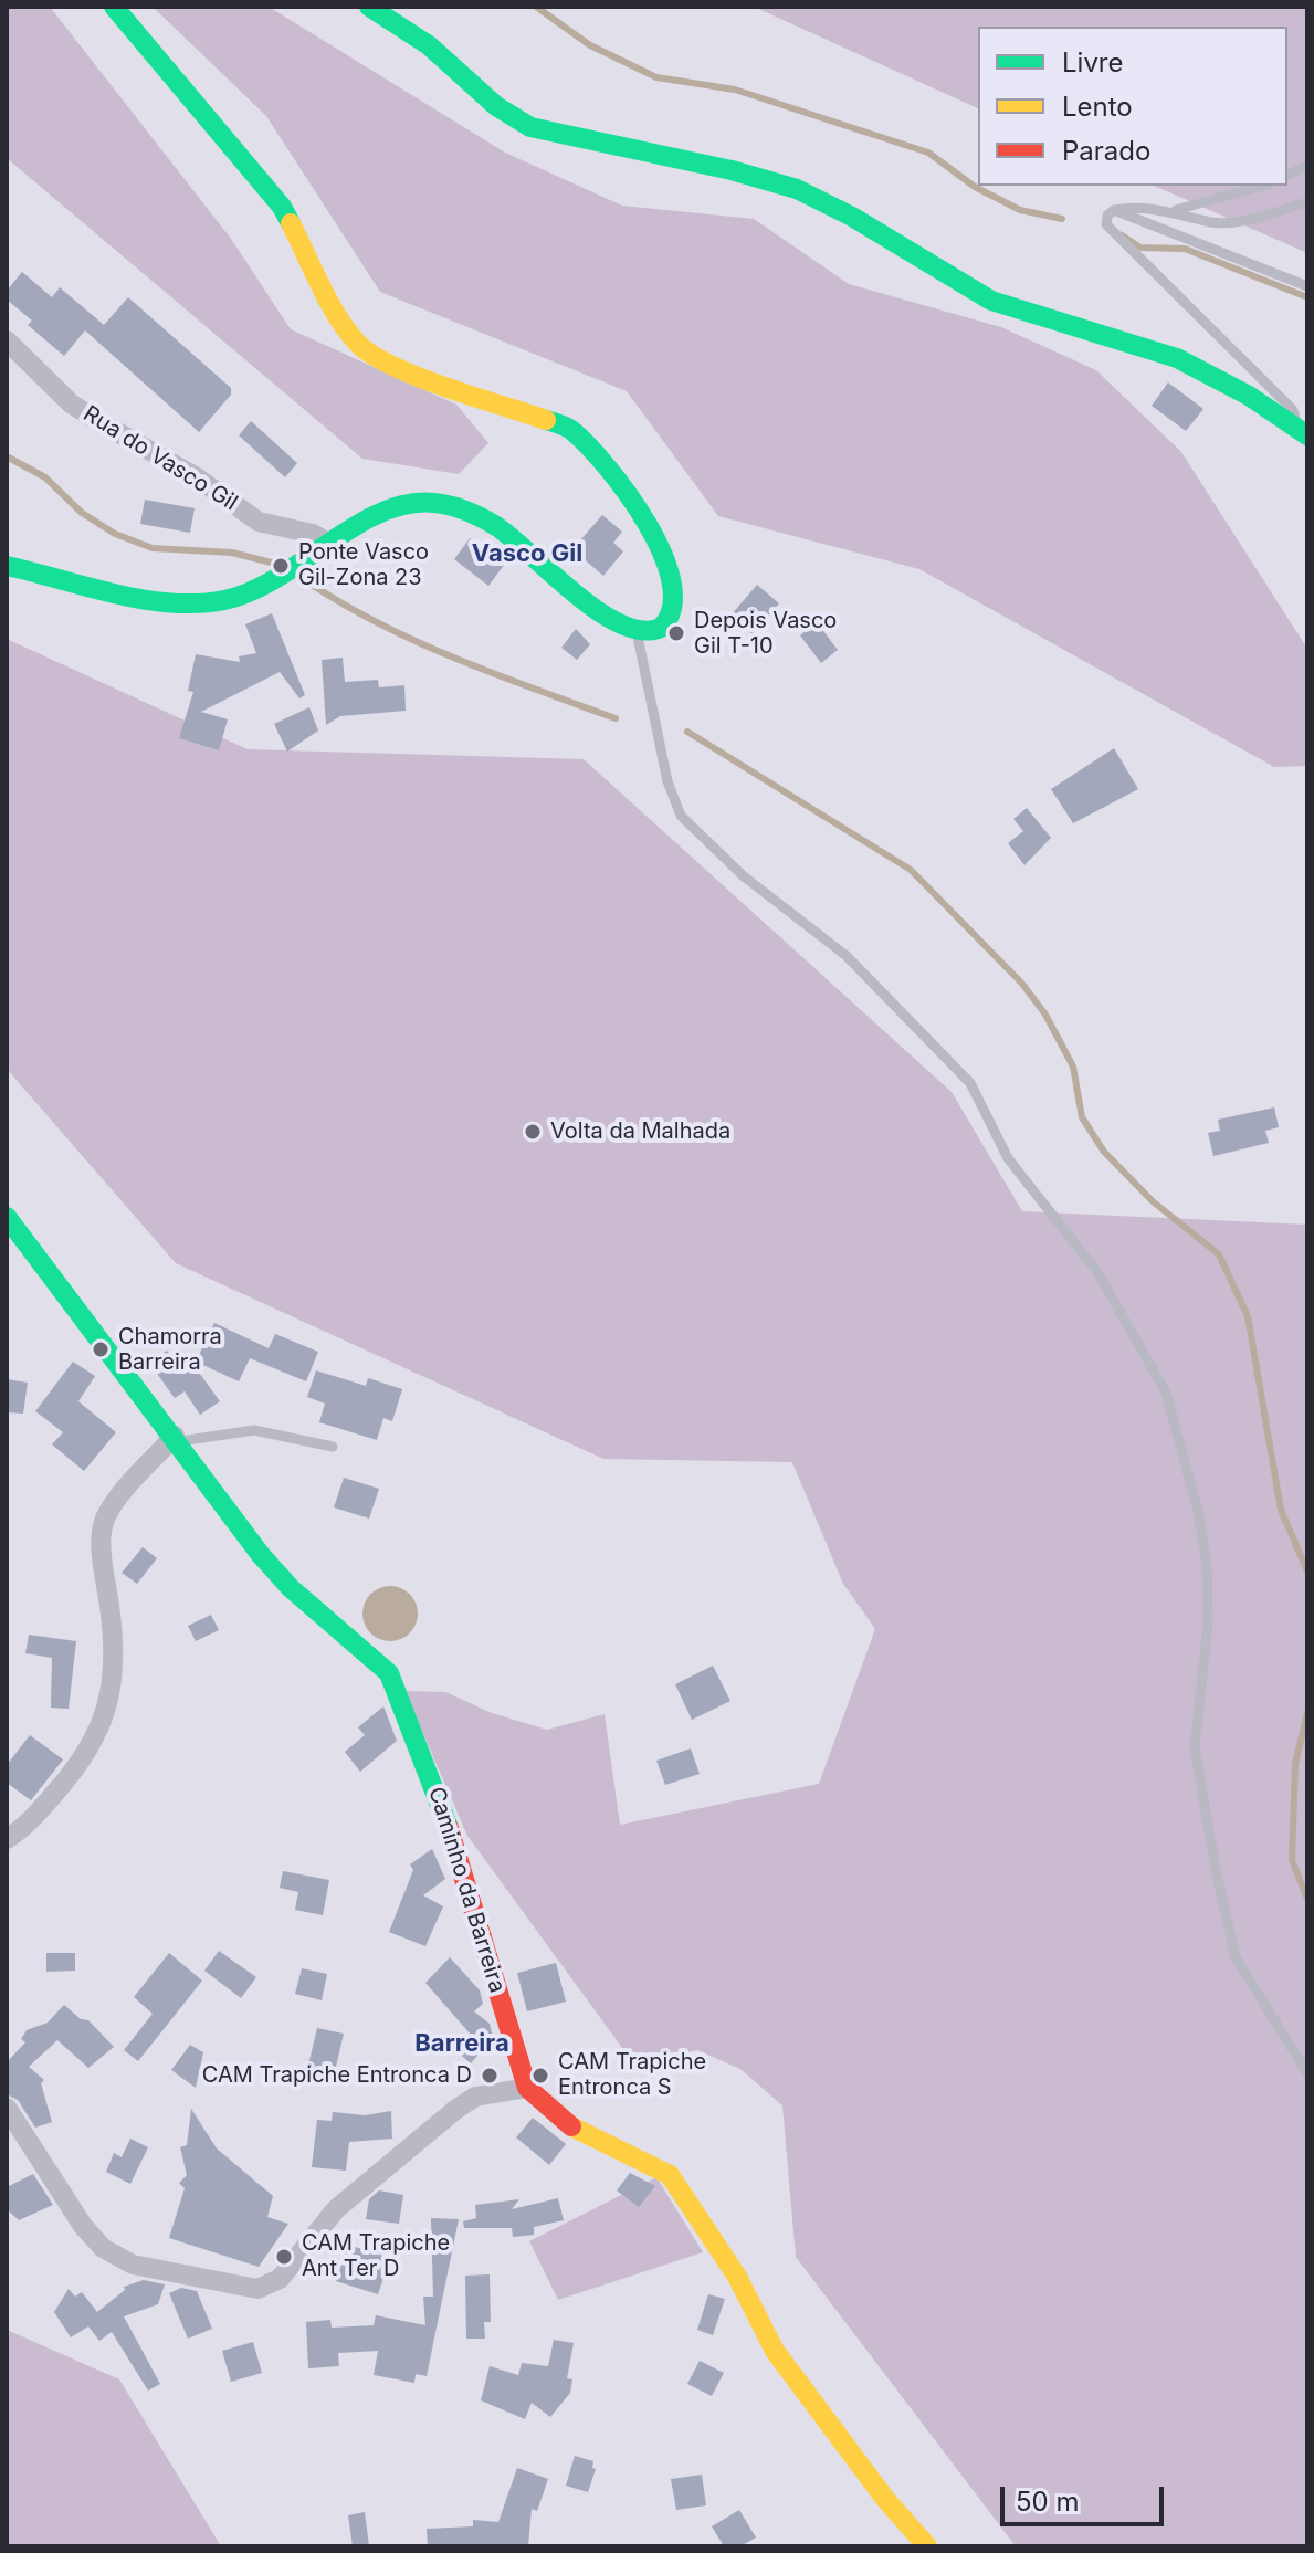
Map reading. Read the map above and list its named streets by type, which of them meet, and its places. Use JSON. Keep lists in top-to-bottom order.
{
  "streets": {
    "main road": ["Caminho da Barreira"],
    "street": ["Rua do Vasco Gil"]
  },
  "districts": ["Vasco Gil", "Barreira"],
  "places": [
    "Ponte Vasco Gil-Zona 23",
    "Depois Vasco Gil T-10",
    "Volta da Malhada",
    "Chamorra Barreira",
    "CAM Trapiche Entronca D",
    "CAM Trapiche Entronca S",
    "CAM Trapiche Ant Ter D"
  ],
  "legend": ["Livre", "Lento", "Parado"],
  "scale_bar": "50 m"
}
